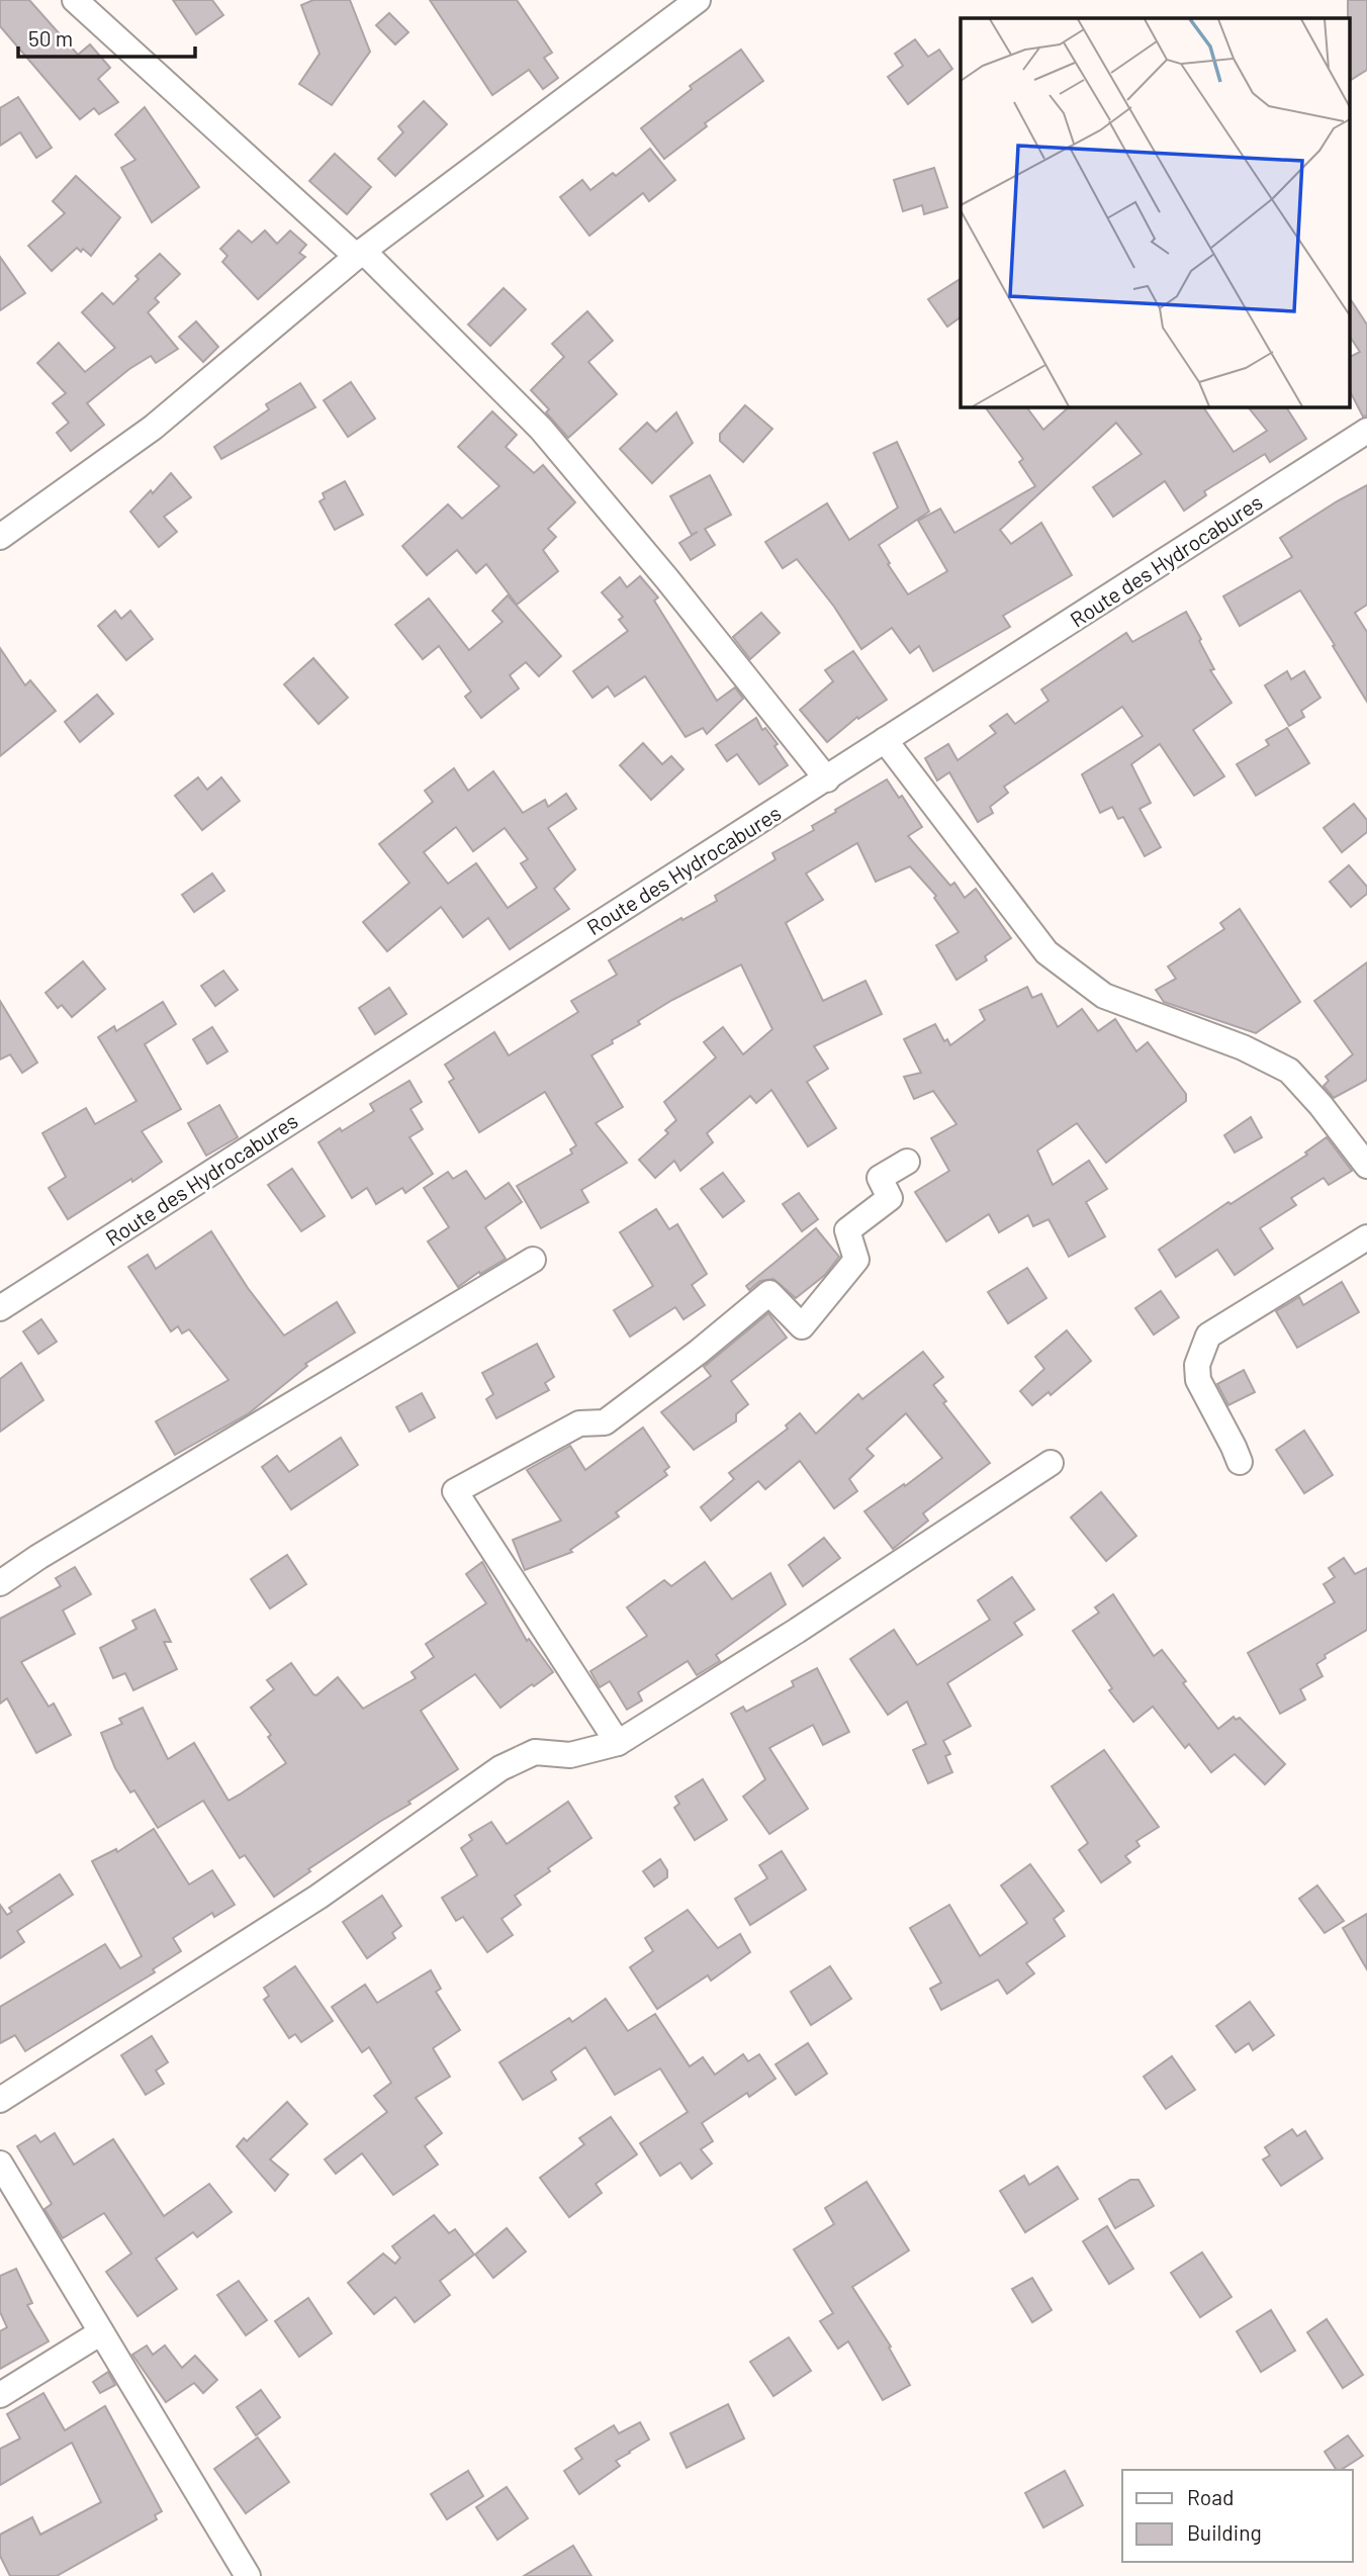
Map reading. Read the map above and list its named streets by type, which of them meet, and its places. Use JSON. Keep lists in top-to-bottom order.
{
  "streets": {
    "street": ["Route des Hydrocabures"]
  },
  "legend": ["Road", "Building"],
  "scale_bar": "50 m"
}
